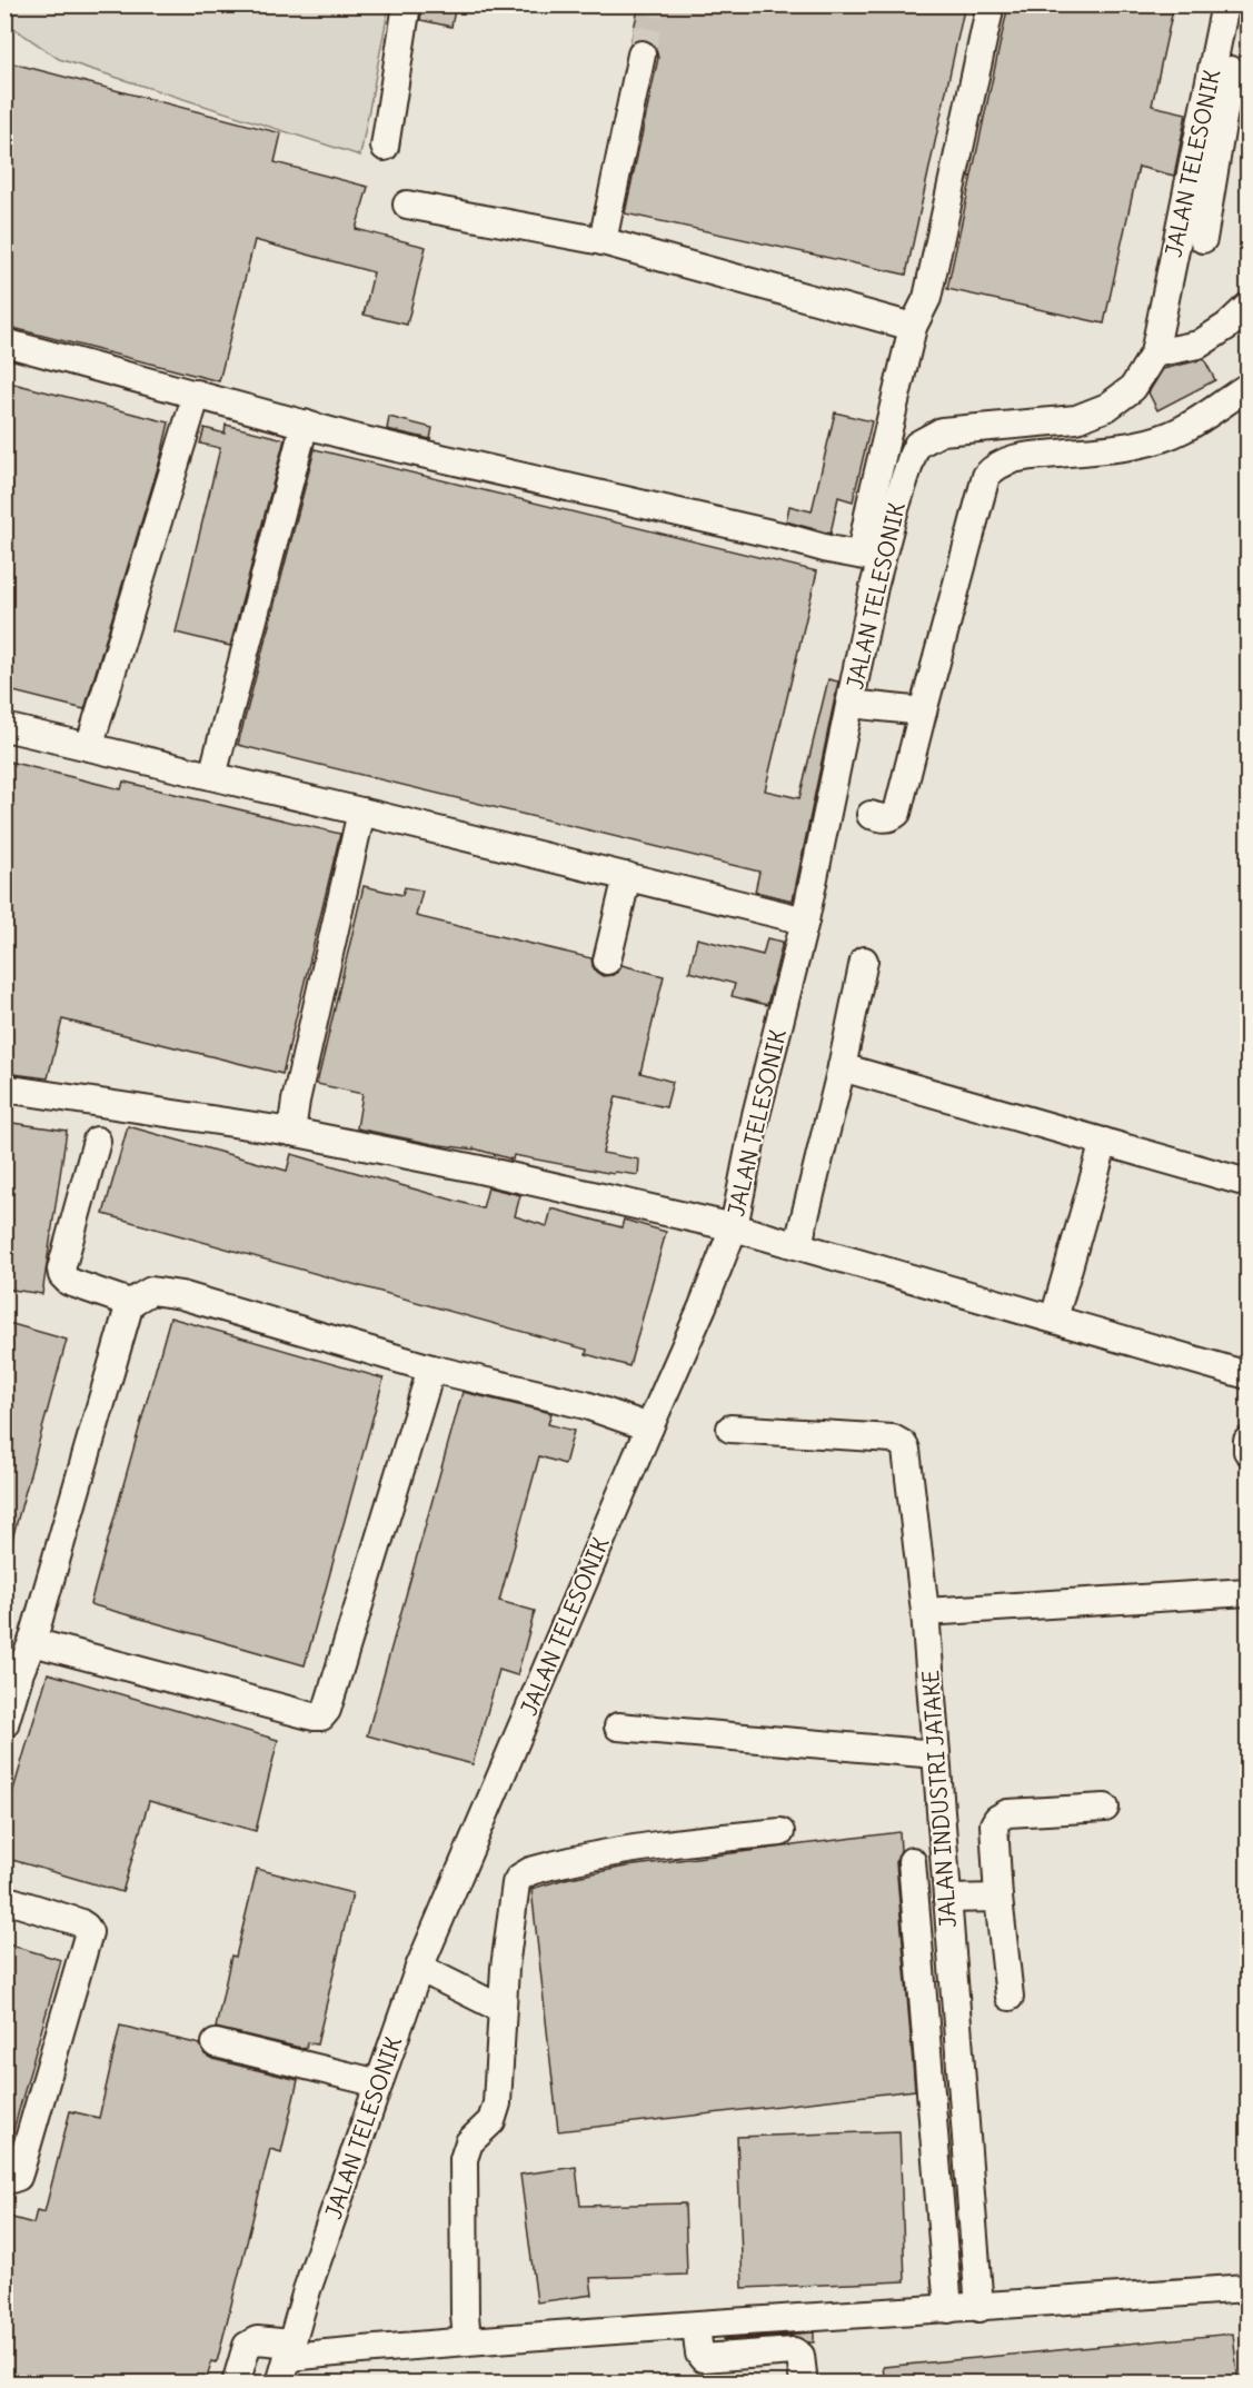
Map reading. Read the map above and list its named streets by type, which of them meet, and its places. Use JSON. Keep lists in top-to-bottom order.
{
  "streets": {
    "street": ["JALAN TELESONIK", "JALAN INDUSTRI JATAKE"]
  }
}
